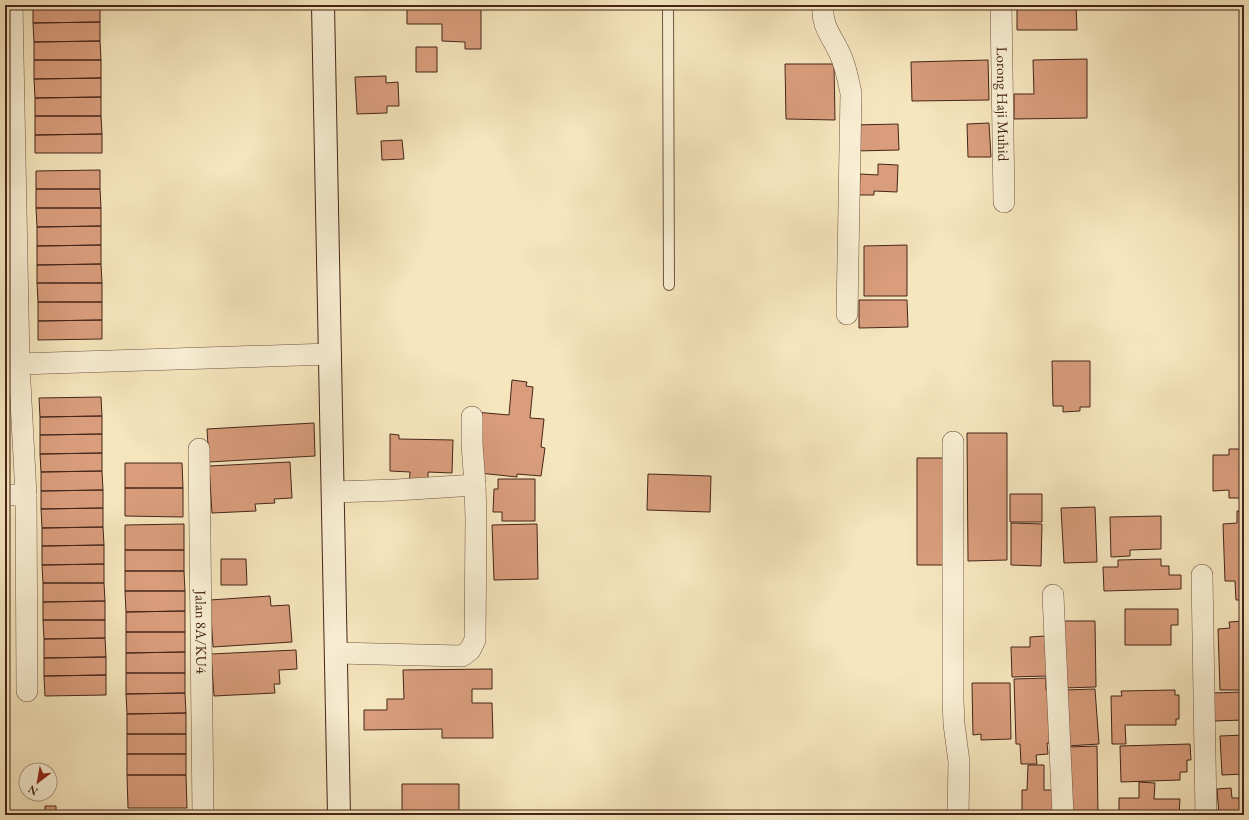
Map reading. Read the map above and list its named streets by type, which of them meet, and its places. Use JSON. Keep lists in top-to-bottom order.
{
  "streets": {
    "street": ["Lorong Haji Muhid", "Jalan 8A/KU4"]
  },
  "north": "bottom left"
}
